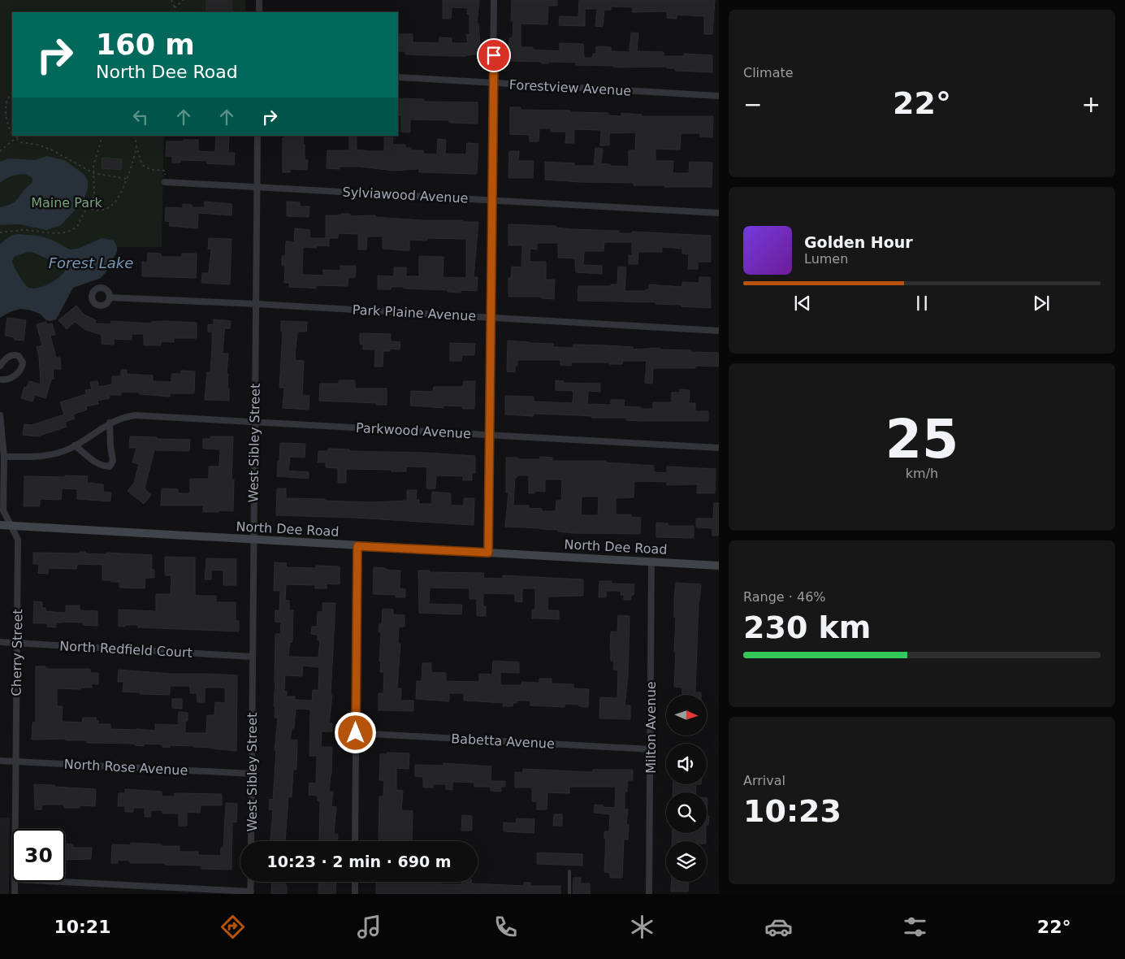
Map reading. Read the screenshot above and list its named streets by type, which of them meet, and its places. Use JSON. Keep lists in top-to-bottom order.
{
  "streets": {
    "main road": ["North Dee Road"],
    "street": [
      "Forestview Avenue",
      "Sylviawood Avenue",
      "Park Plaine Avenue",
      "Parkwood Avenue",
      "West Sibley Street",
      "North Redfield Court",
      "Cherry Street",
      "Milton Avenue",
      "Babetta Avenue",
      "North Rose Avenue"
    ]
  },
  "crossings": [
    ["Sylviawood Avenue", "West Sibley Street"],
    ["Park Plaine Avenue", "West Sibley Street"],
    ["Parkwood Avenue", "West Sibley Street"],
    ["Parkwood Avenue", "Cherry Street"],
    ["West Sibley Street", "North Dee Road"],
    ["West Sibley Street", "North Redfield Court"],
    ["West Sibley Street", "North Rose Avenue"],
    ["North Dee Road", "Cherry Street"],
    ["North Dee Road", "Milton Avenue"],
    ["North Redfield Court", "Cherry Street"],
    ["Cherry Street", "North Rose Avenue"],
    ["Milton Avenue", "Babetta Avenue"]
  ],
  "water": ["Forest Lake"],
  "parks": ["Maine Park"],
  "north": "right",
  "page": {
    "tile": [
      "Climate",
      ["25", "km/h"],
      ["Range · 46%", "230 km"],
      ["Arrival", "10:23"]
    ],
    "turn": ["160 m", "North Dee Road"],
    "heat": ["−", "22°", "+"],
    "song": ["Golden Hour", "Lumen"],
    "limit": "30",
    "trip": "10:23 · 2 min · 690 m",
    "tabs": ["10:21", "22°"]
  }
}
